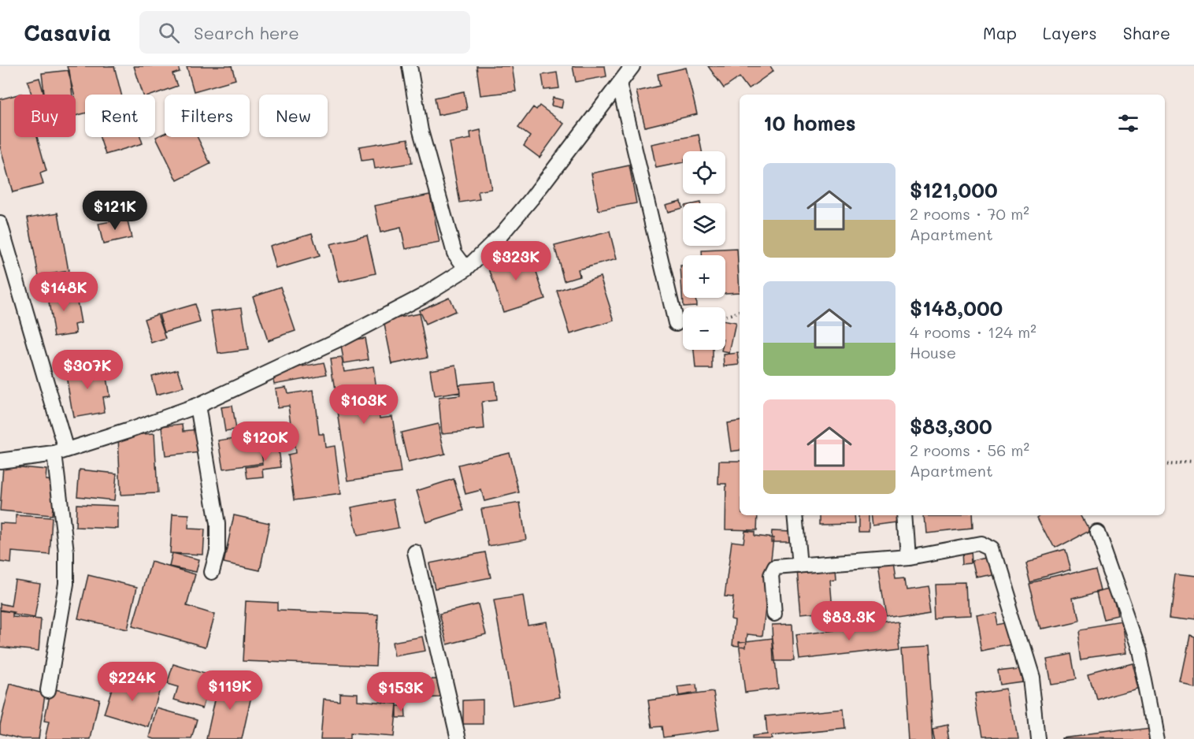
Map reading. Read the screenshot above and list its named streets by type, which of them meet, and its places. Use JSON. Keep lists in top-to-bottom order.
{
  "page": {
    "header": "Casavia",
    "search": "Search here",
    "nav": ["Map", "Layers", "Share"],
    "chip": [
      "Buy",
      "Rent",
      "Filters",
      "New"
    ],
    "heading": "10 homes",
    "map_buttons": ["+", "−"],
    "list": [
      {
        "name": "$121,000",
        "note": "2 rooms · 70 m² · Apartment"
      },
      {
        "name": "$148,000",
        "note": "4 rooms · 124 m² · House"
      },
      {
        "name": "$83,300",
        "note": "2 rooms · 56 m² · Apartment"
      }
    ],
    "price": [
      "$121K",
      "$323K",
      "$148K",
      "$307K",
      "$103K",
      "$120K",
      "$83.3K",
      "$224K",
      "$119K",
      "$153K"
    ]
  }
}
